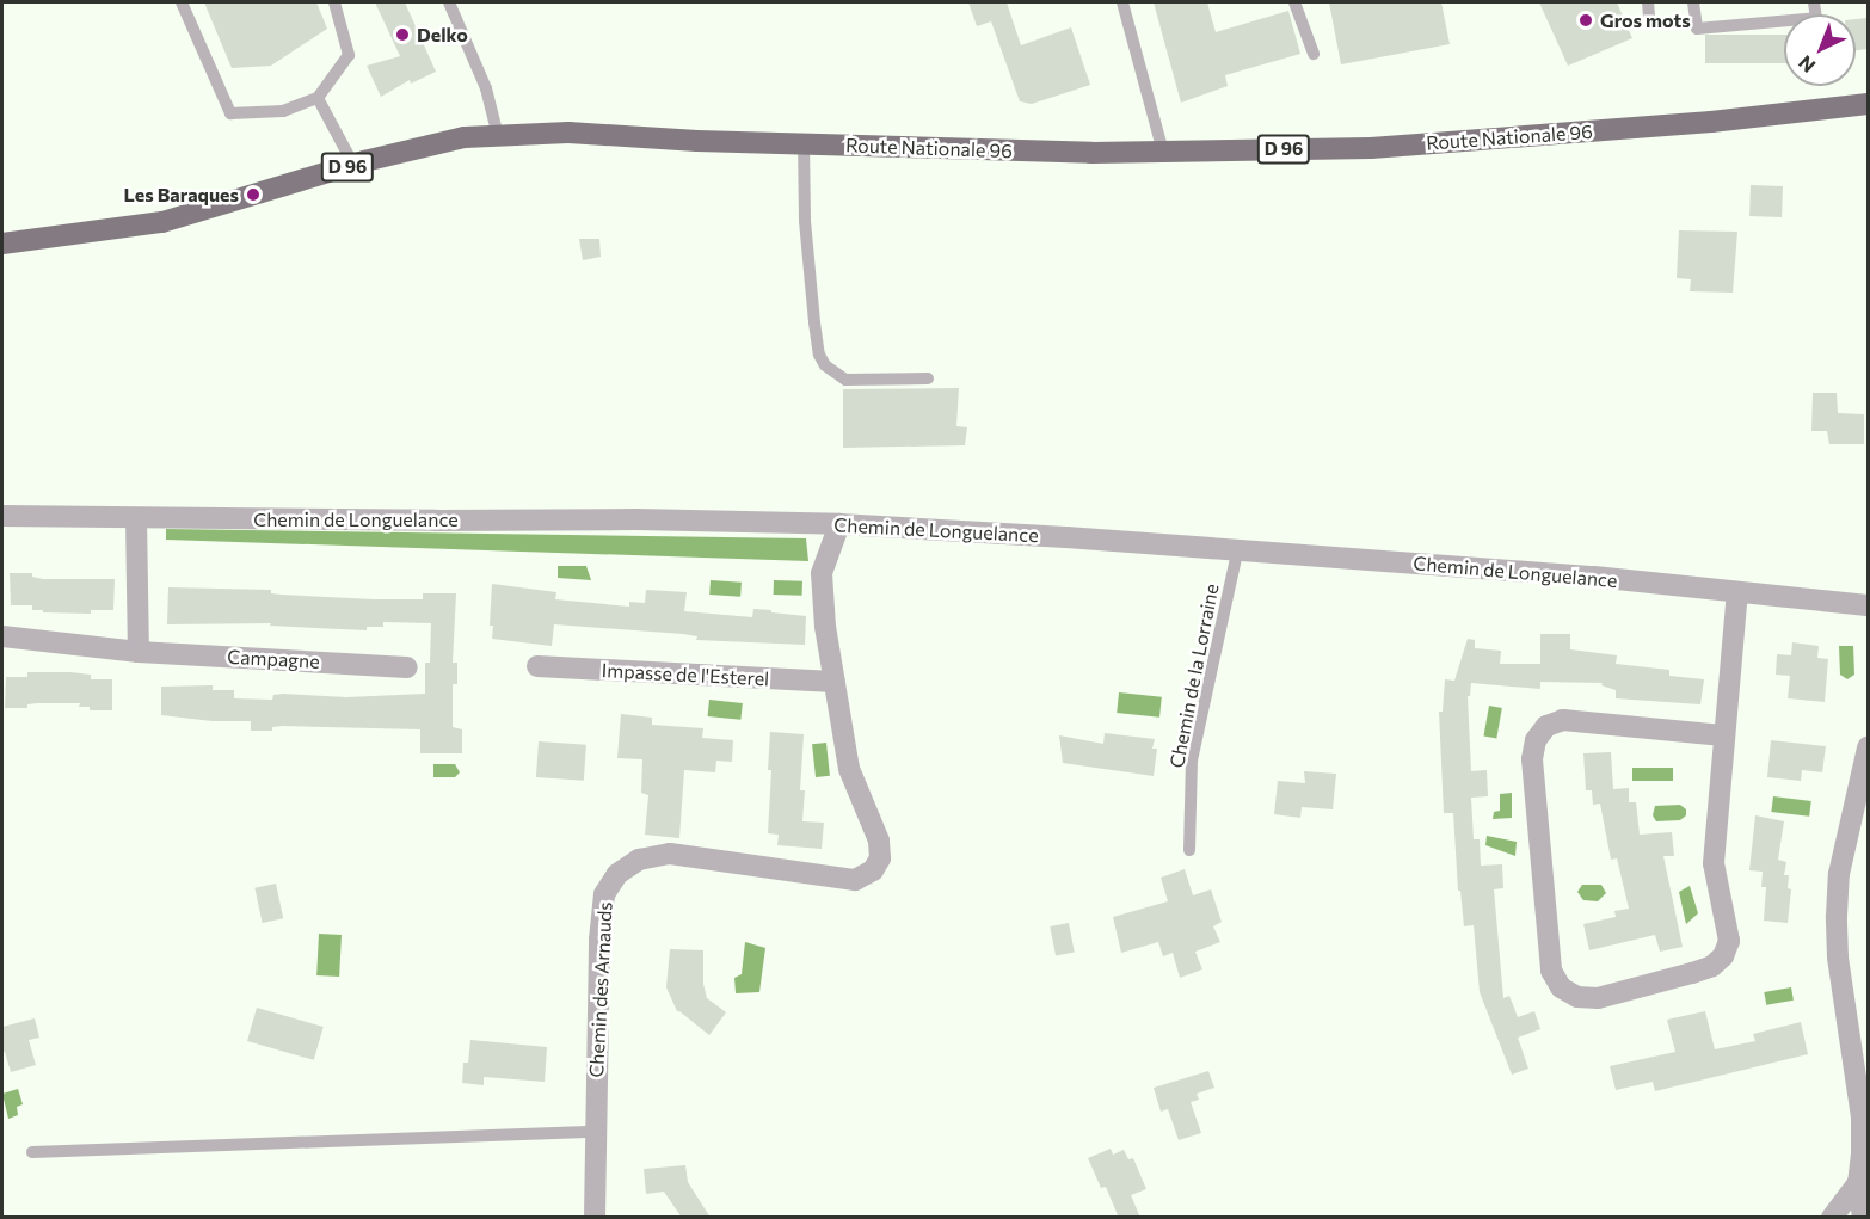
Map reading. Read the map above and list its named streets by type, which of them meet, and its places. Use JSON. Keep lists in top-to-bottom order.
{
  "streets": {
    "main road": ["Route Nationale 96", "D 96"],
    "street": [
      "Chemin de Longuelance",
      "Campagne",
      "Impasse de l'Esterel",
      "Chemin des Arnauds"
    ],
    "lane": ["Chemin de la Lorraine"]
  },
  "crossings": [
    ["Chemin de Longuelance", "Chemin de la Lorraine"],
    ["Chemin de Longuelance", "Chemin des Arnauds"],
    ["Impasse de l'Esterel", "Chemin des Arnauds"]
  ],
  "places": ["Gros mots", "Delko", "Les Baraques"],
  "north": "bottom left"
}
